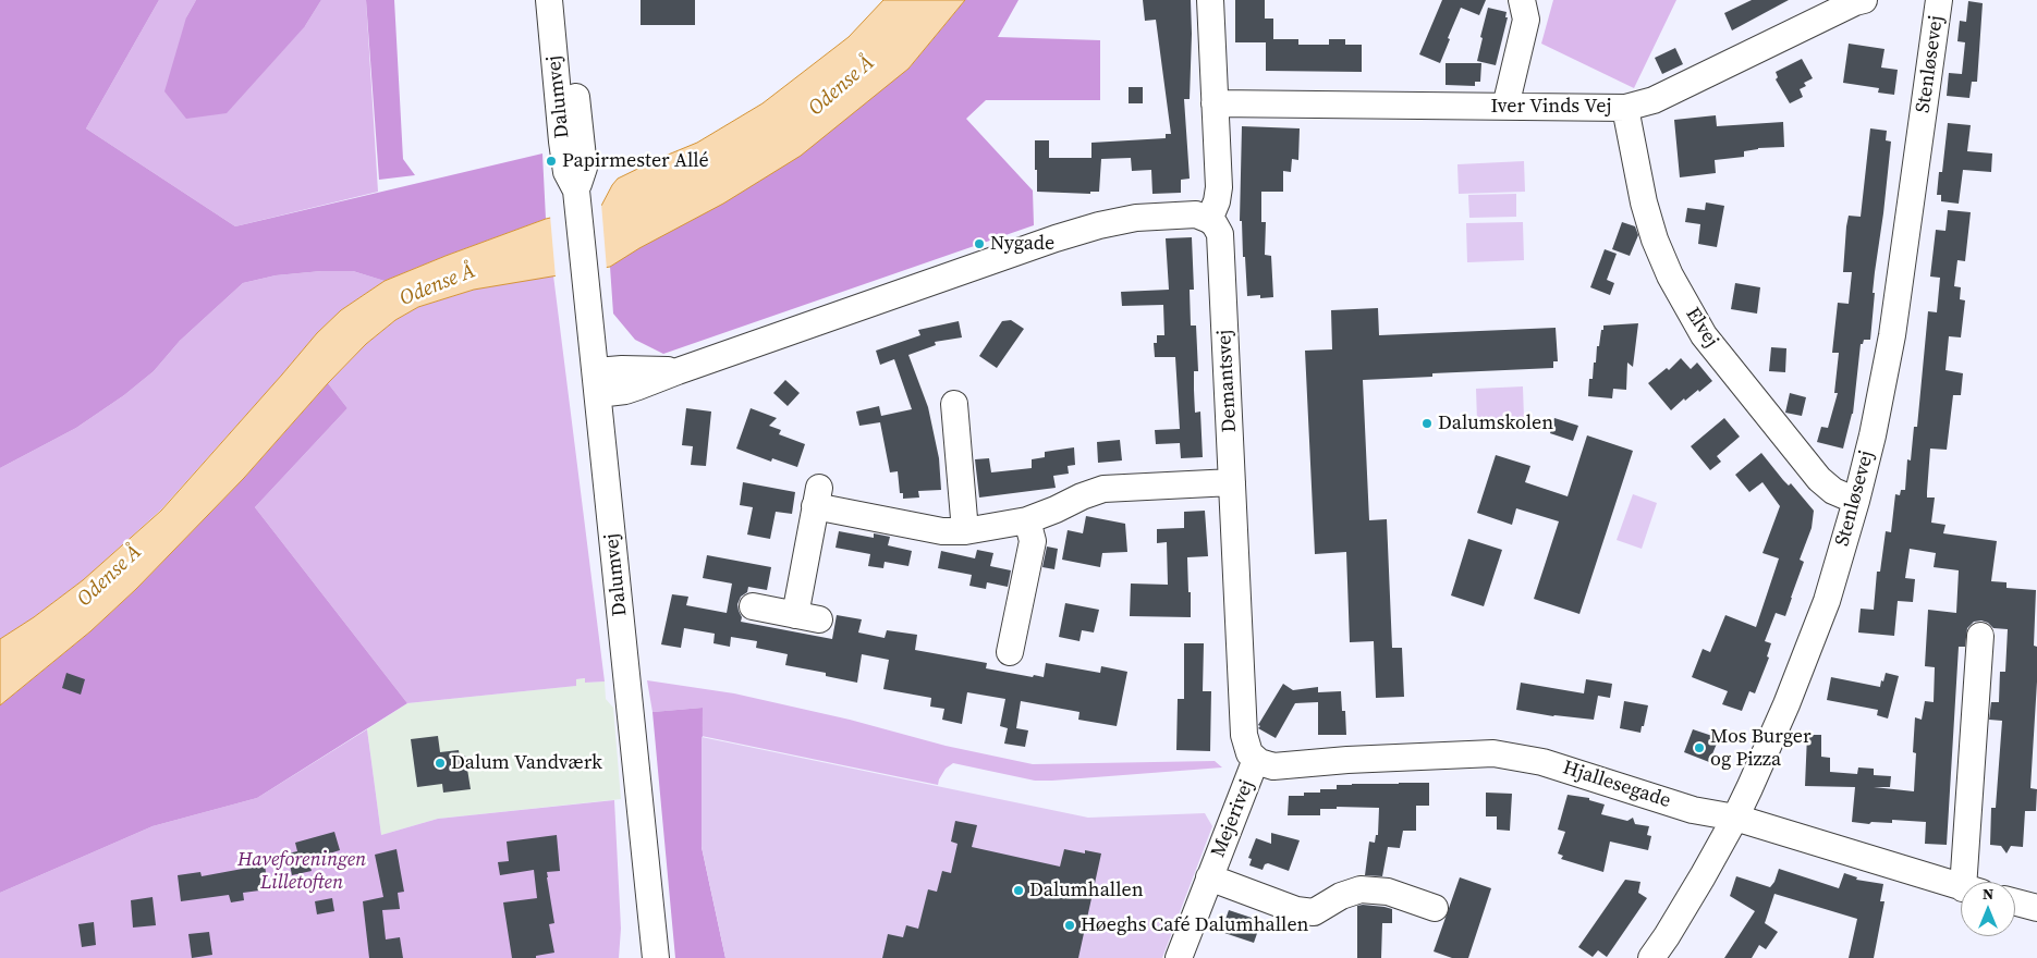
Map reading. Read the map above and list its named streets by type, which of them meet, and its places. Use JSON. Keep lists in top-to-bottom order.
{
  "streets": {
    "street": [
      "Stenløsevej",
      "Dalumvej",
      "Iver Vinds Vej",
      "Elvej",
      "Demantsvej",
      "Hjallesegade",
      "Mejerivej"
    ]
  },
  "crossings": [
    ["Stenløsevej", "Elvej"],
    ["Stenløsevej", "Hjallesegade"],
    ["Iver Vinds Vej", "Elvej"],
    ["Demantsvej", "Hjallesegade"],
    ["Demantsvej", "Mejerivej"],
    ["Hjallesegade", "Mejerivej"]
  ],
  "water": ["Odense Å"],
  "parks": ["Haveforeningen Lilletoften"],
  "places": [
    "Papirmester Allé",
    "Nygade",
    "Dalumskolen",
    "Mos Burger og Pizza",
    "Dalum Vandværk",
    "Dalumhallen",
    "Høeghs Café Dalumhallen"
  ],
  "north": "top"
}
